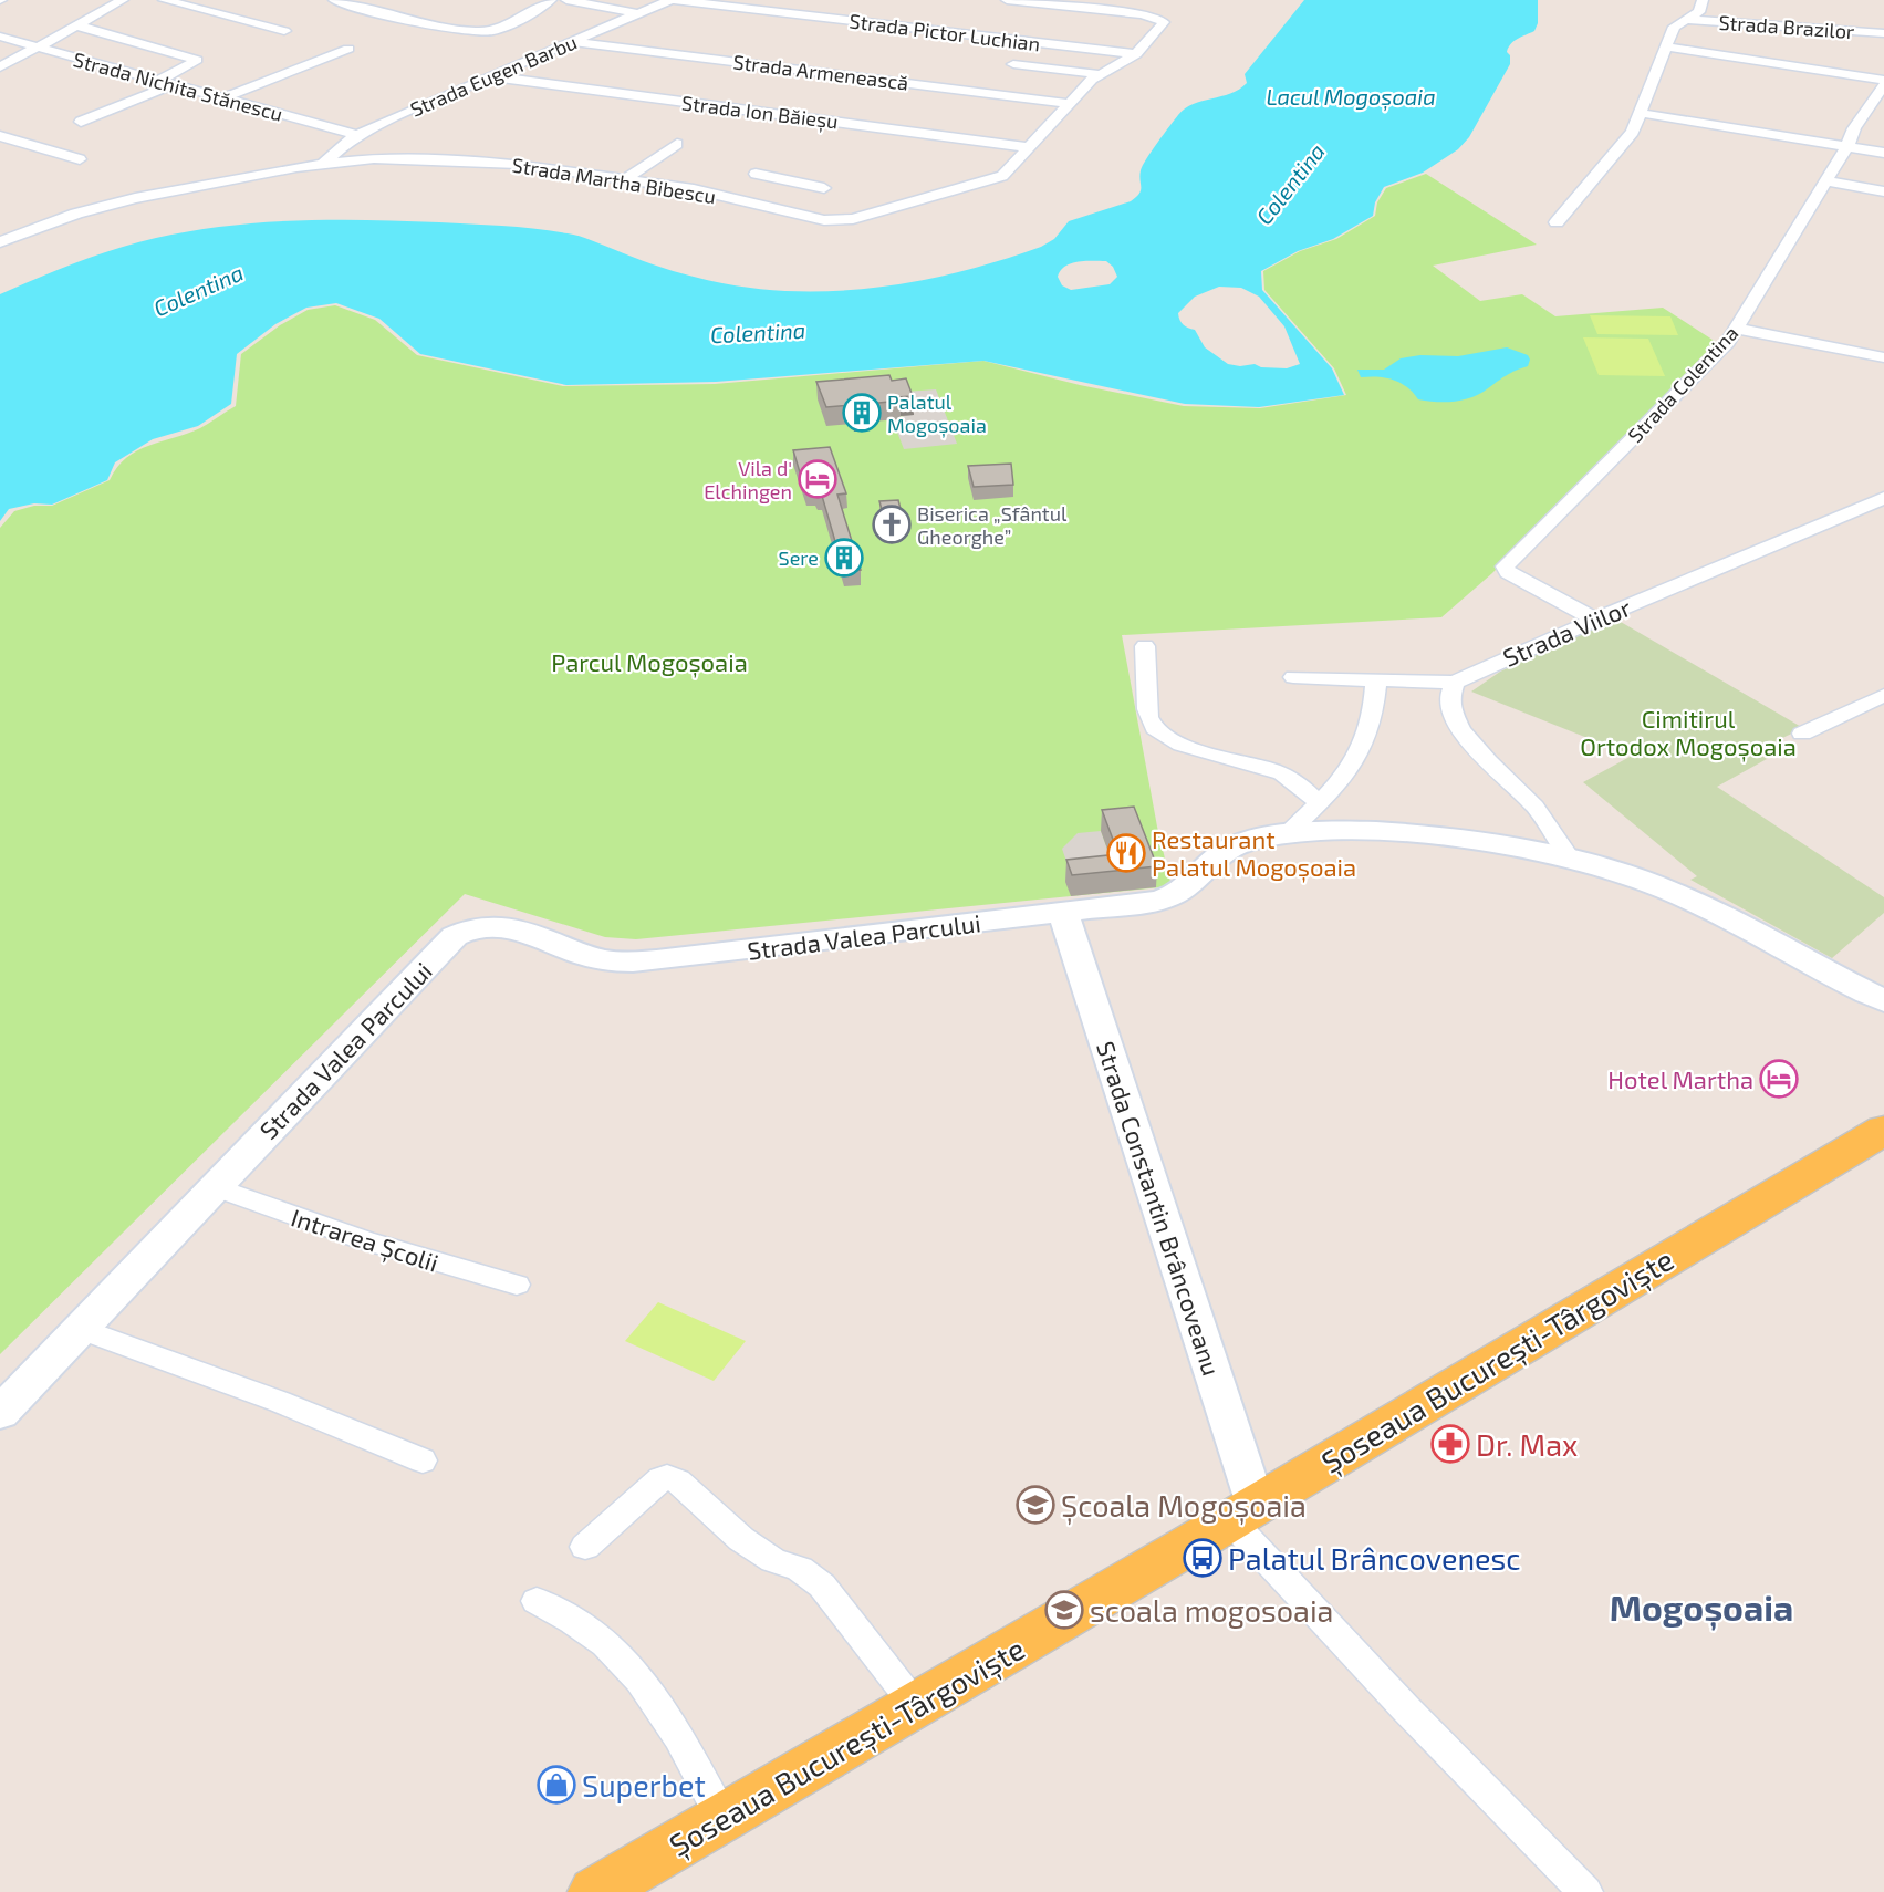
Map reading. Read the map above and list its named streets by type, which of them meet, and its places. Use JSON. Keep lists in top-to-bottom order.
{
  "streets": {
    "main road": ["Șoseaua București-Târgoviște"],
    "street": [
      "Strada Brazilor",
      "Strada Pictor Luchian",
      "Strada Armenească",
      "Strada Eugen Barbu",
      "Strada Nichita Stănescu",
      "Strada Ion Băieșu",
      "Strada Martha Bibescu",
      "Strada Colentina",
      "Strada Viilor",
      "Strada Valea Parcului",
      "Strada Constantin Brâncoveanu",
      "Intrarea Școlii"
    ]
  },
  "crossings": [
    ["Strada Pictor Luchian", "Strada Eugen Barbu"],
    ["Strada Pictor Luchian", "Strada Martha Bibescu"],
    ["Strada Armenească", "Strada Eugen Barbu"],
    ["Strada Armenească", "Strada Martha Bibescu"],
    ["Strada Eugen Barbu", "Strada Nichita Stănescu"],
    ["Strada Eugen Barbu", "Strada Ion Băieșu"],
    ["Strada Eugen Barbu", "Strada Martha Bibescu"],
    ["Strada Ion Băieșu", "Strada Martha Bibescu"],
    ["Strada Colentina", "Strada Viilor"],
    ["Strada Valea Parcului", "Strada Constantin Brâncoveanu"],
    ["Strada Valea Parcului", "Intrarea Școlii"],
    ["Strada Constantin Brâncoveanu", "Șoseaua București-Târgoviște"]
  ],
  "districts": ["Mogoșoaia"],
  "water": ["Lacul Mogoșoaia", "Colentina"],
  "parks": ["Parcul Mogoșoaia", "Cimitirul Ortodox Mogoșoaia"],
  "places": {
    "building": ["Palatul Mogoșoaia", "Sere"],
    "hotel": ["Vila d' Elchingen", "Hotel Martha"],
    "church": ["Biserica „Sfântul Gheorghe”"],
    "restaurant": ["Restaurant Palatul Mogoșoaia"],
    "pharmacy": ["Dr. Max"],
    "school or university": ["Școala Mogoșoaia", "scoala mogosoaia"],
    "bus stop": ["Palatul Brâncovenesc"],
    "shop": ["Superbet"]
  }
}
